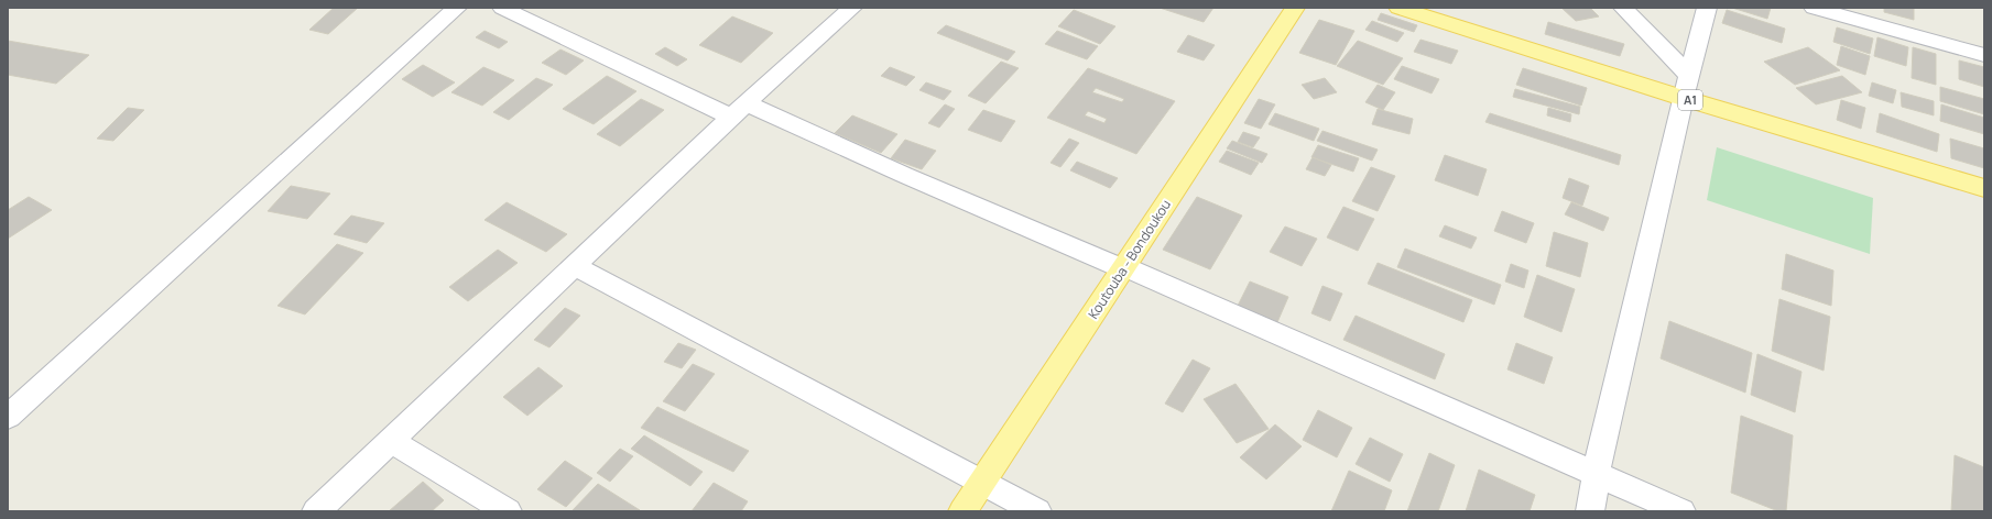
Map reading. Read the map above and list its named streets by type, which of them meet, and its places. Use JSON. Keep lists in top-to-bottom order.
{
  "streets": {
    "main road": ["A1", "Koutouba - Bondoukou"]
  }
}
